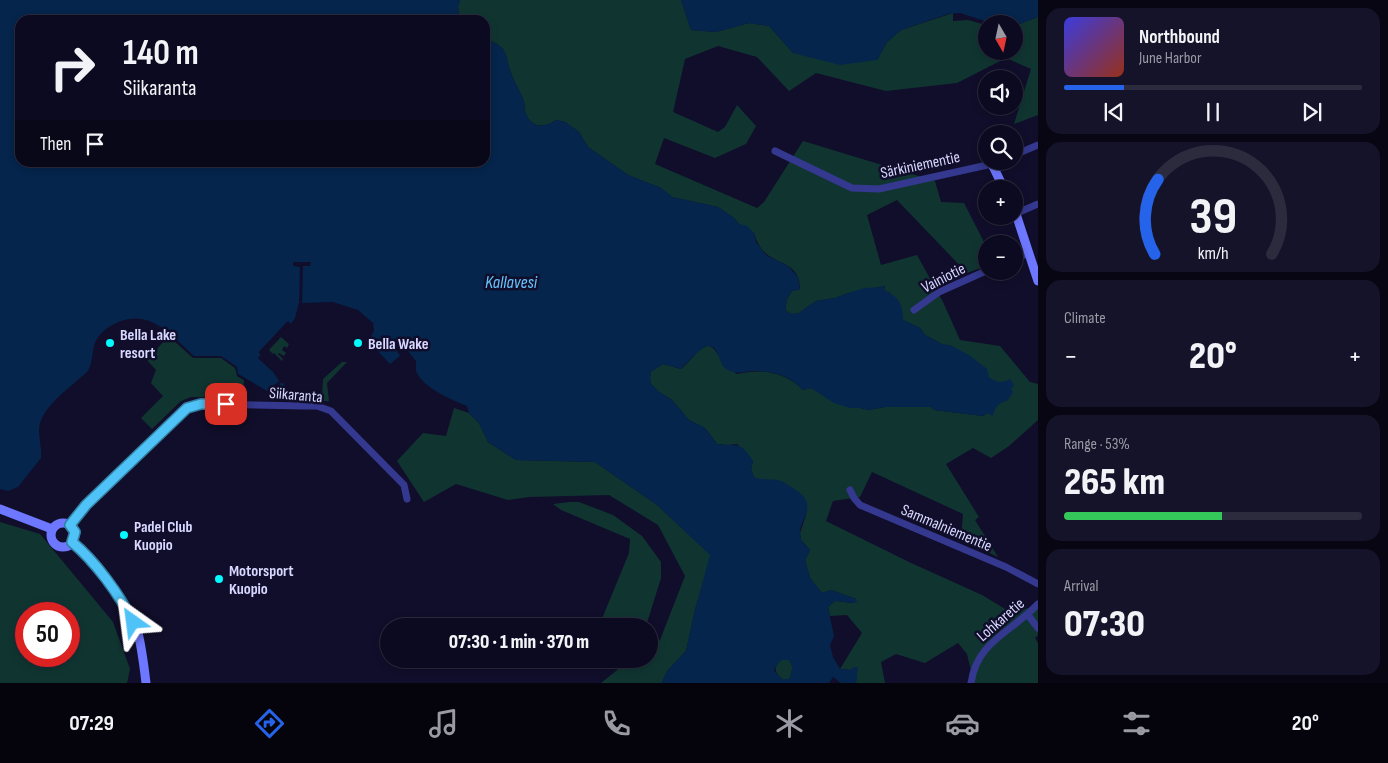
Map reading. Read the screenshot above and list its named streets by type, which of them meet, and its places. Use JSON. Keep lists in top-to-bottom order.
{
  "streets": {
    "street": [
      "Särkiniementie",
      "Vainiotie",
      "Siikaranta",
      "Sammalniementie",
      "Lohkaretie"
    ]
  },
  "water": ["Kallavesi"],
  "places": [
    "Bella Lake resort",
    "Bella Wake",
    "Padel Club Kuopio",
    "Motorsport Kuopio"
  ],
  "north": "bottom",
  "page": {
    "map_buttons": ["+", "−"],
    "turn": ["140 m", "Siikaranta"],
    "song": ["Northbound", "June Harbor"],
    "then": "Then",
    "tile": [
      "Climate",
      ["Range · 53%", "265 km"],
      ["Arrival", "07:30"]
    ],
    "heat": ["−", "20°", "+"],
    "limit": "50",
    "trip": "07:30 · 1 min · 370 m",
    "tabs": ["07:29", "20°"],
    "gauge": ["39", "km/h"]
  }
}
